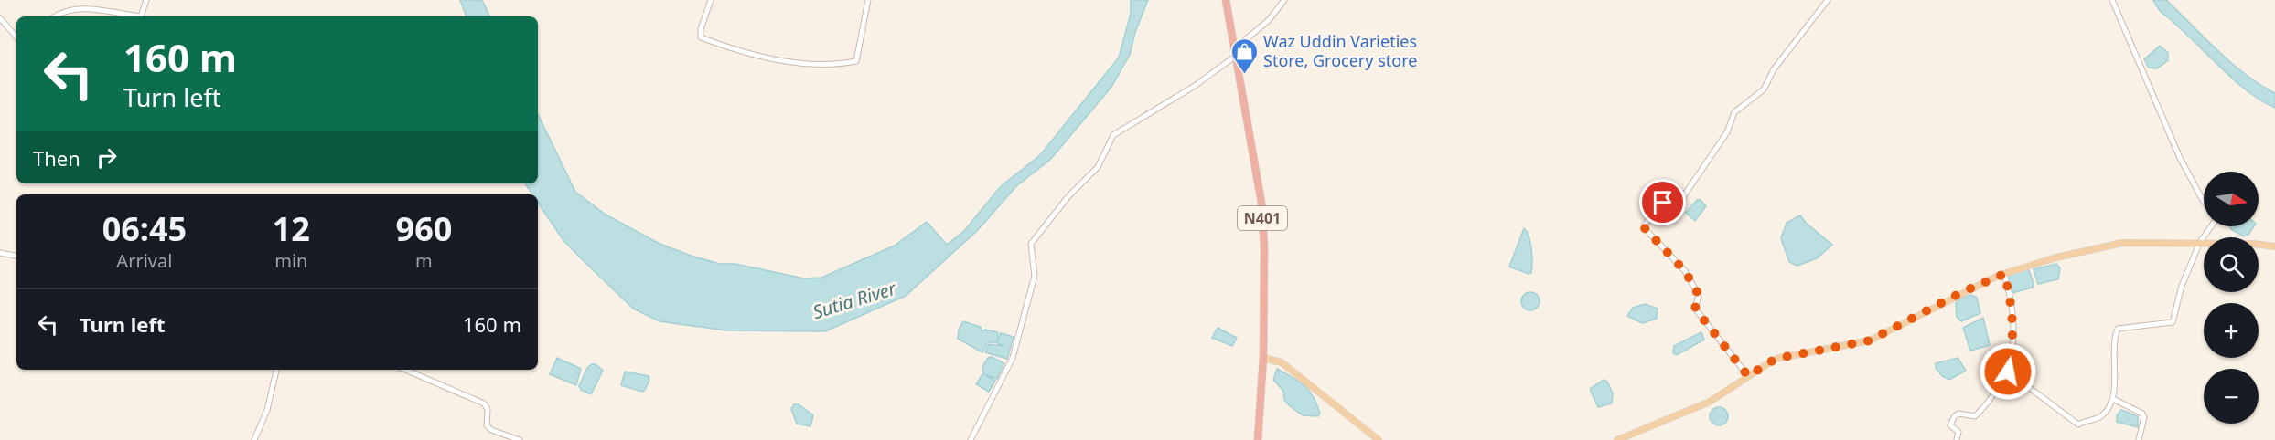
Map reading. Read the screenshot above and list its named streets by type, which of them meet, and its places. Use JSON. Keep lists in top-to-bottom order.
{
  "streets": {
    "highway": ["N401"]
  },
  "water": ["Sutia River"],
  "places": {
    "shop": ["Waz Uddin Varieties Store, Grocery store"]
  },
  "north": "right",
  "page": {
    "turn": ["160 m", "Turn left"],
    "then": "Then",
    "map_buttons": ["+", "−"],
    "eta": [
      "06:45",
      "Arrival",
      "12",
      "min",
      "960",
      "m"
    ],
    "list": [
      {
        "name": "Turn left",
        "value": "160 m"
      }
    ]
  }
}
